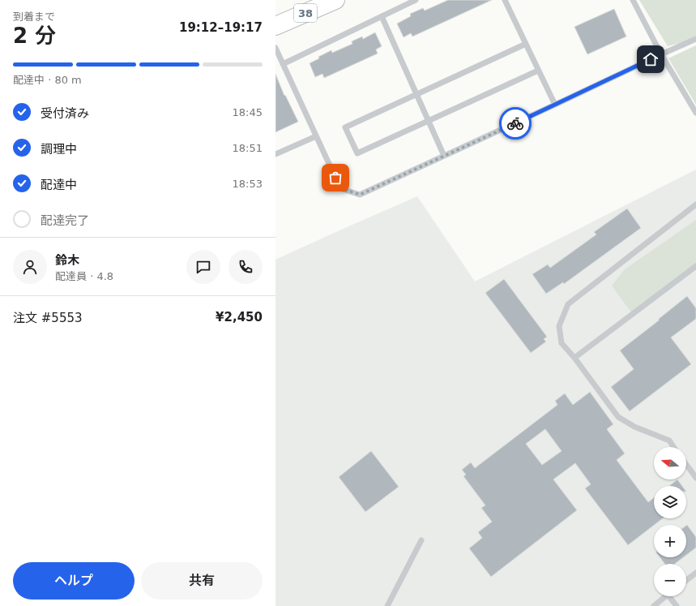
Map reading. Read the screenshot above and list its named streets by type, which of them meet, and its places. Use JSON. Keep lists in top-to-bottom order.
{
  "streets": {
    "highway": ["38"]
  },
  "north": "left",
  "page": {
    "heading": ["2 分", "到着まで", "19:12–19:17"],
    "panel": [
      "鈴木",
      "配達員 · 4.8",
      "注文 #5553",
      "¥2,450"
    ],
    "bar": "配達中 · 80 m",
    "list": [
      ["受付済み", "18:45"],
      ["調理中", "18:51"],
      ["配達中", "18:53"],
      "配達完了"
    ],
    "map_buttons": ["+", "−"],
    "buttons": ["ヘルプ", "共有"]
  }
}
